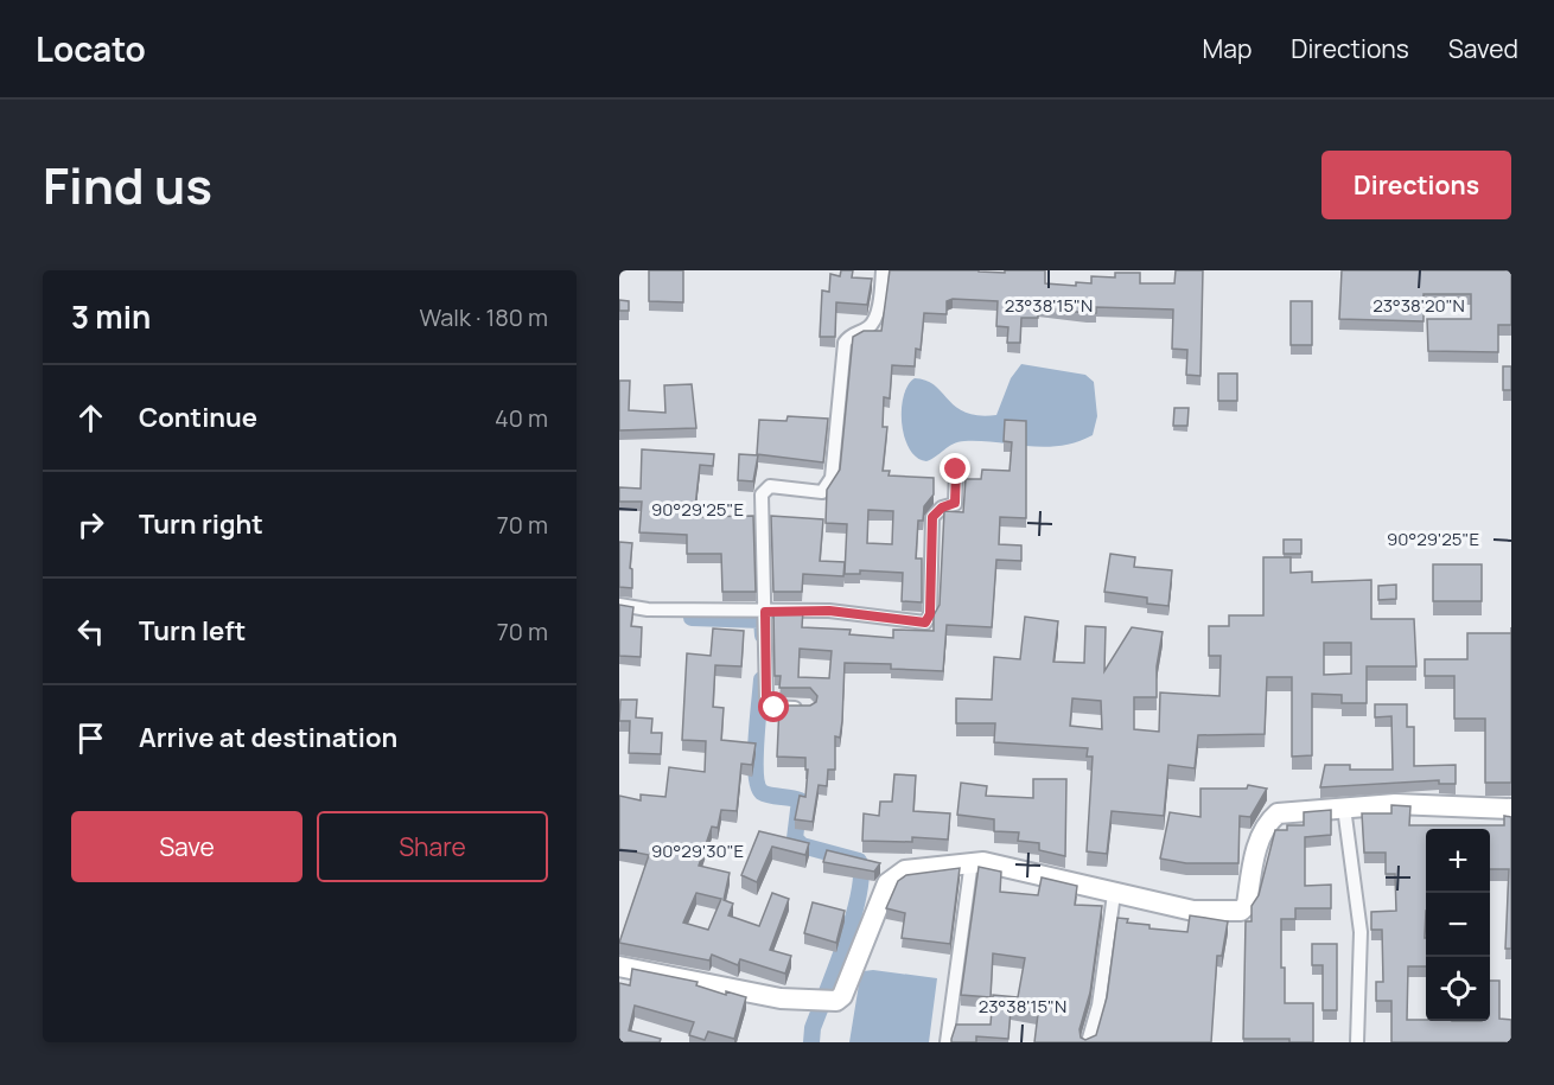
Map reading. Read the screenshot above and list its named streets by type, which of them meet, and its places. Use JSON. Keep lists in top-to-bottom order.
{
  "page": {
    "header": "Locato",
    "nav": ["Map", "Directions", "Saved"],
    "title": "Find us",
    "buttons": [
      "Directions",
      ["Save", "Share"]
    ],
    "heading": ["3 min", "Walk · 180 m"],
    "list": [
      ["Continue", "40 m"],
      ["Turn right", "70 m"],
      ["Turn left", "70 m"],
      "Arrive at destination"
    ],
    "map_buttons": ["+", "−"]
  },
  "coordinates": [
    "23°38'15\"N",
    "23°38'20\"N",
    "90°29'25\"E",
    "90°29'30\"E"
  ]
}
